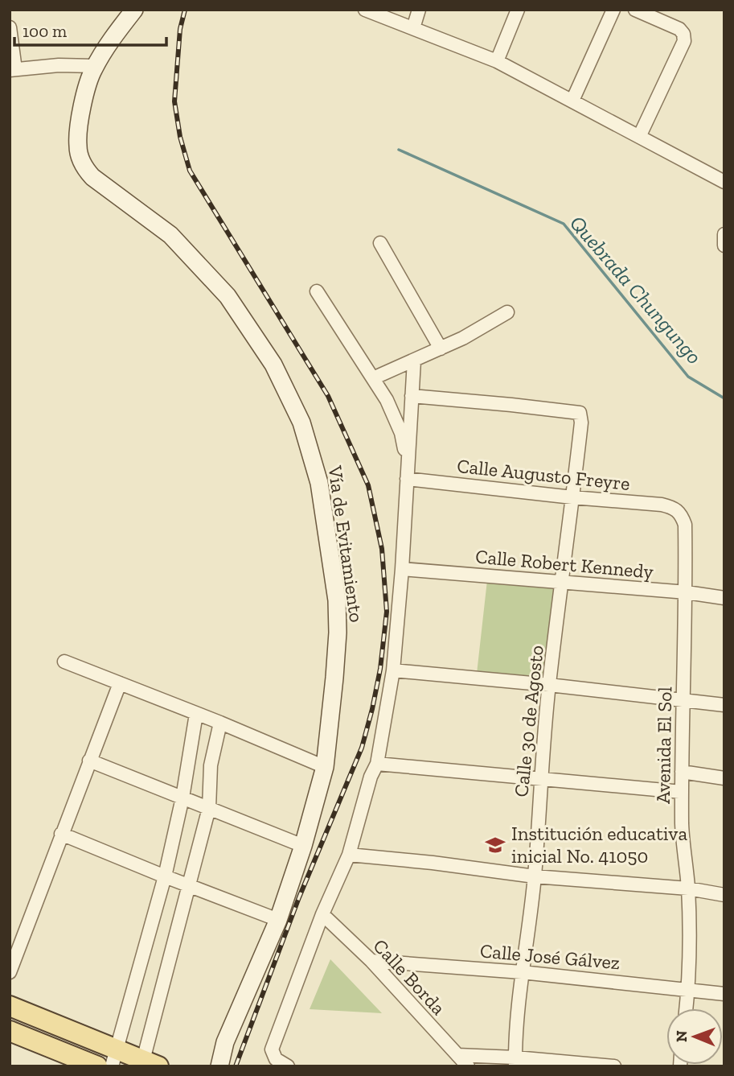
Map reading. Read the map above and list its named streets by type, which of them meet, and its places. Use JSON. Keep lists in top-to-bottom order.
{
  "streets": {
    "main road": ["Vía de Evitamiento"],
    "street": [
      "Calle Augusto Freyre",
      "Calle Robert Kennedy",
      "Calle 30 de Agosto",
      "Avenida El Sol",
      "Calle José Gálvez",
      "Calle Borda"
    ]
  },
  "crossings": [
    ["Calle Augusto Freyre", "Calle 30 de Agosto"],
    ["Calle Augusto Freyre", "Avenida El Sol"],
    ["Calle Robert Kennedy", "Calle 30 de Agosto"],
    ["Calle Robert Kennedy", "Avenida El Sol"],
    ["Calle 30 de Agosto", "Calle José Gálvez"],
    ["Avenida El Sol", "Calle José Gálvez"],
    ["Calle José Gálvez", "Calle Borda"]
  ],
  "water": ["Quebrada Chungungo"],
  "places": {
    "school or university": ["Institución educativa inicial No. 41050"]
  },
  "scale_bar": "100 m",
  "north": "left"
}
